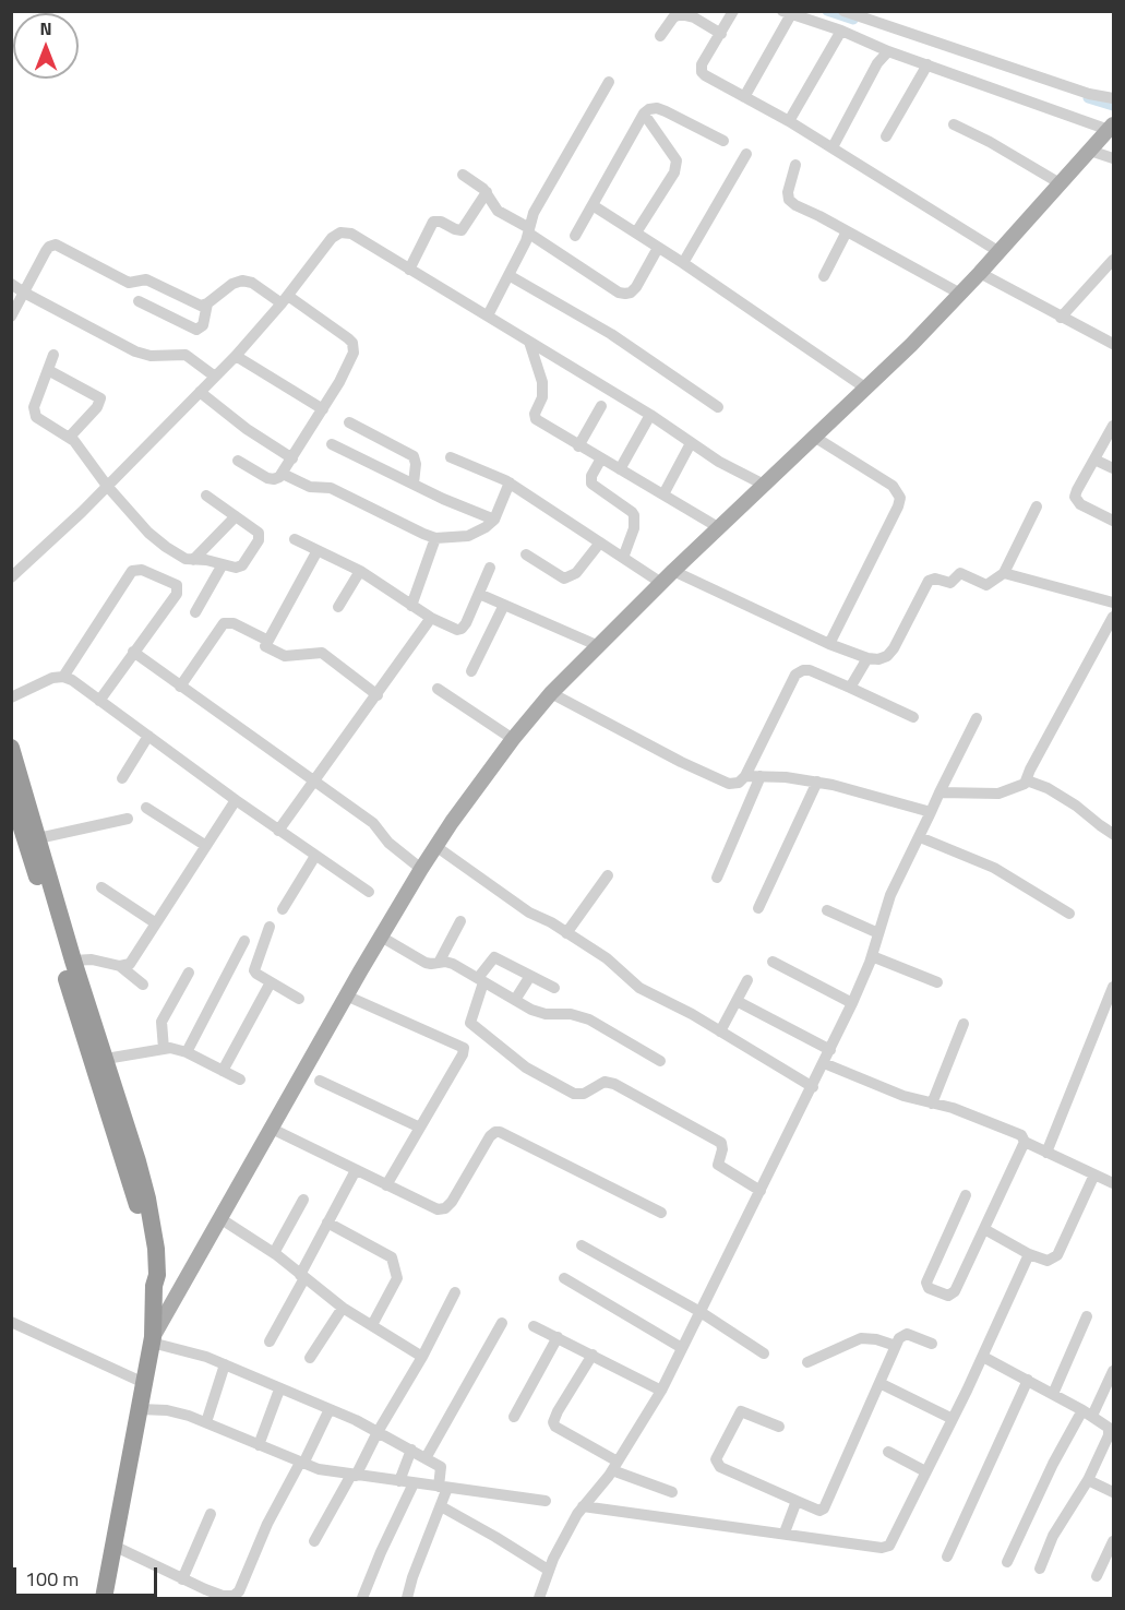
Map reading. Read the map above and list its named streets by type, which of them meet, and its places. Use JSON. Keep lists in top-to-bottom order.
{
  "scale_bar": "100 m",
  "north": "top"
}
